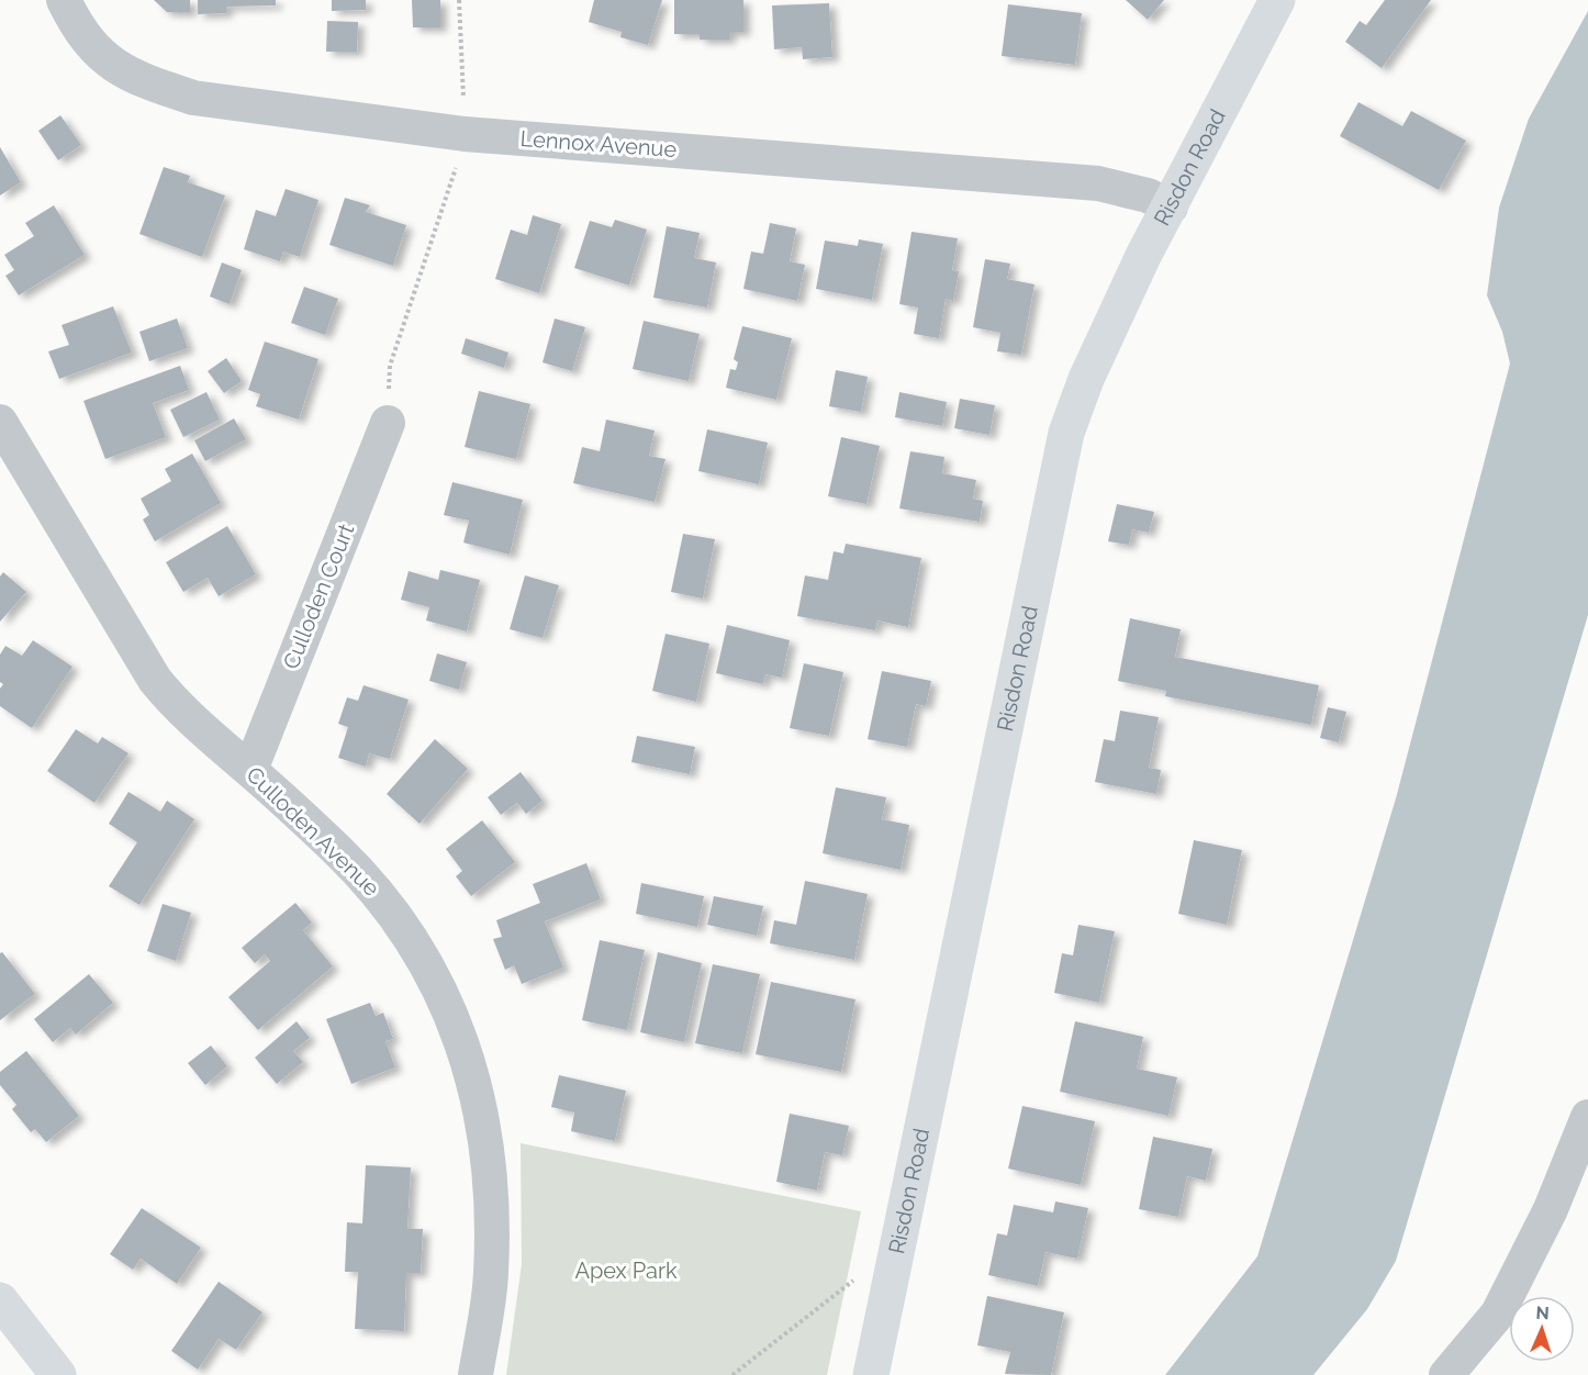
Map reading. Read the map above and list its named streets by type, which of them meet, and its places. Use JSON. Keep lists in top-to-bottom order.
{
  "streets": {
    "main road": ["Risdon Road"],
    "street": ["Lennox Avenue", "Culloden Court", "Culloden Avenue"]
  },
  "crossings": [
    ["Lennox Avenue", "Risdon Road"],
    ["Culloden Court", "Culloden Avenue"]
  ],
  "parks": ["Apex Park"],
  "north": "top"
}
